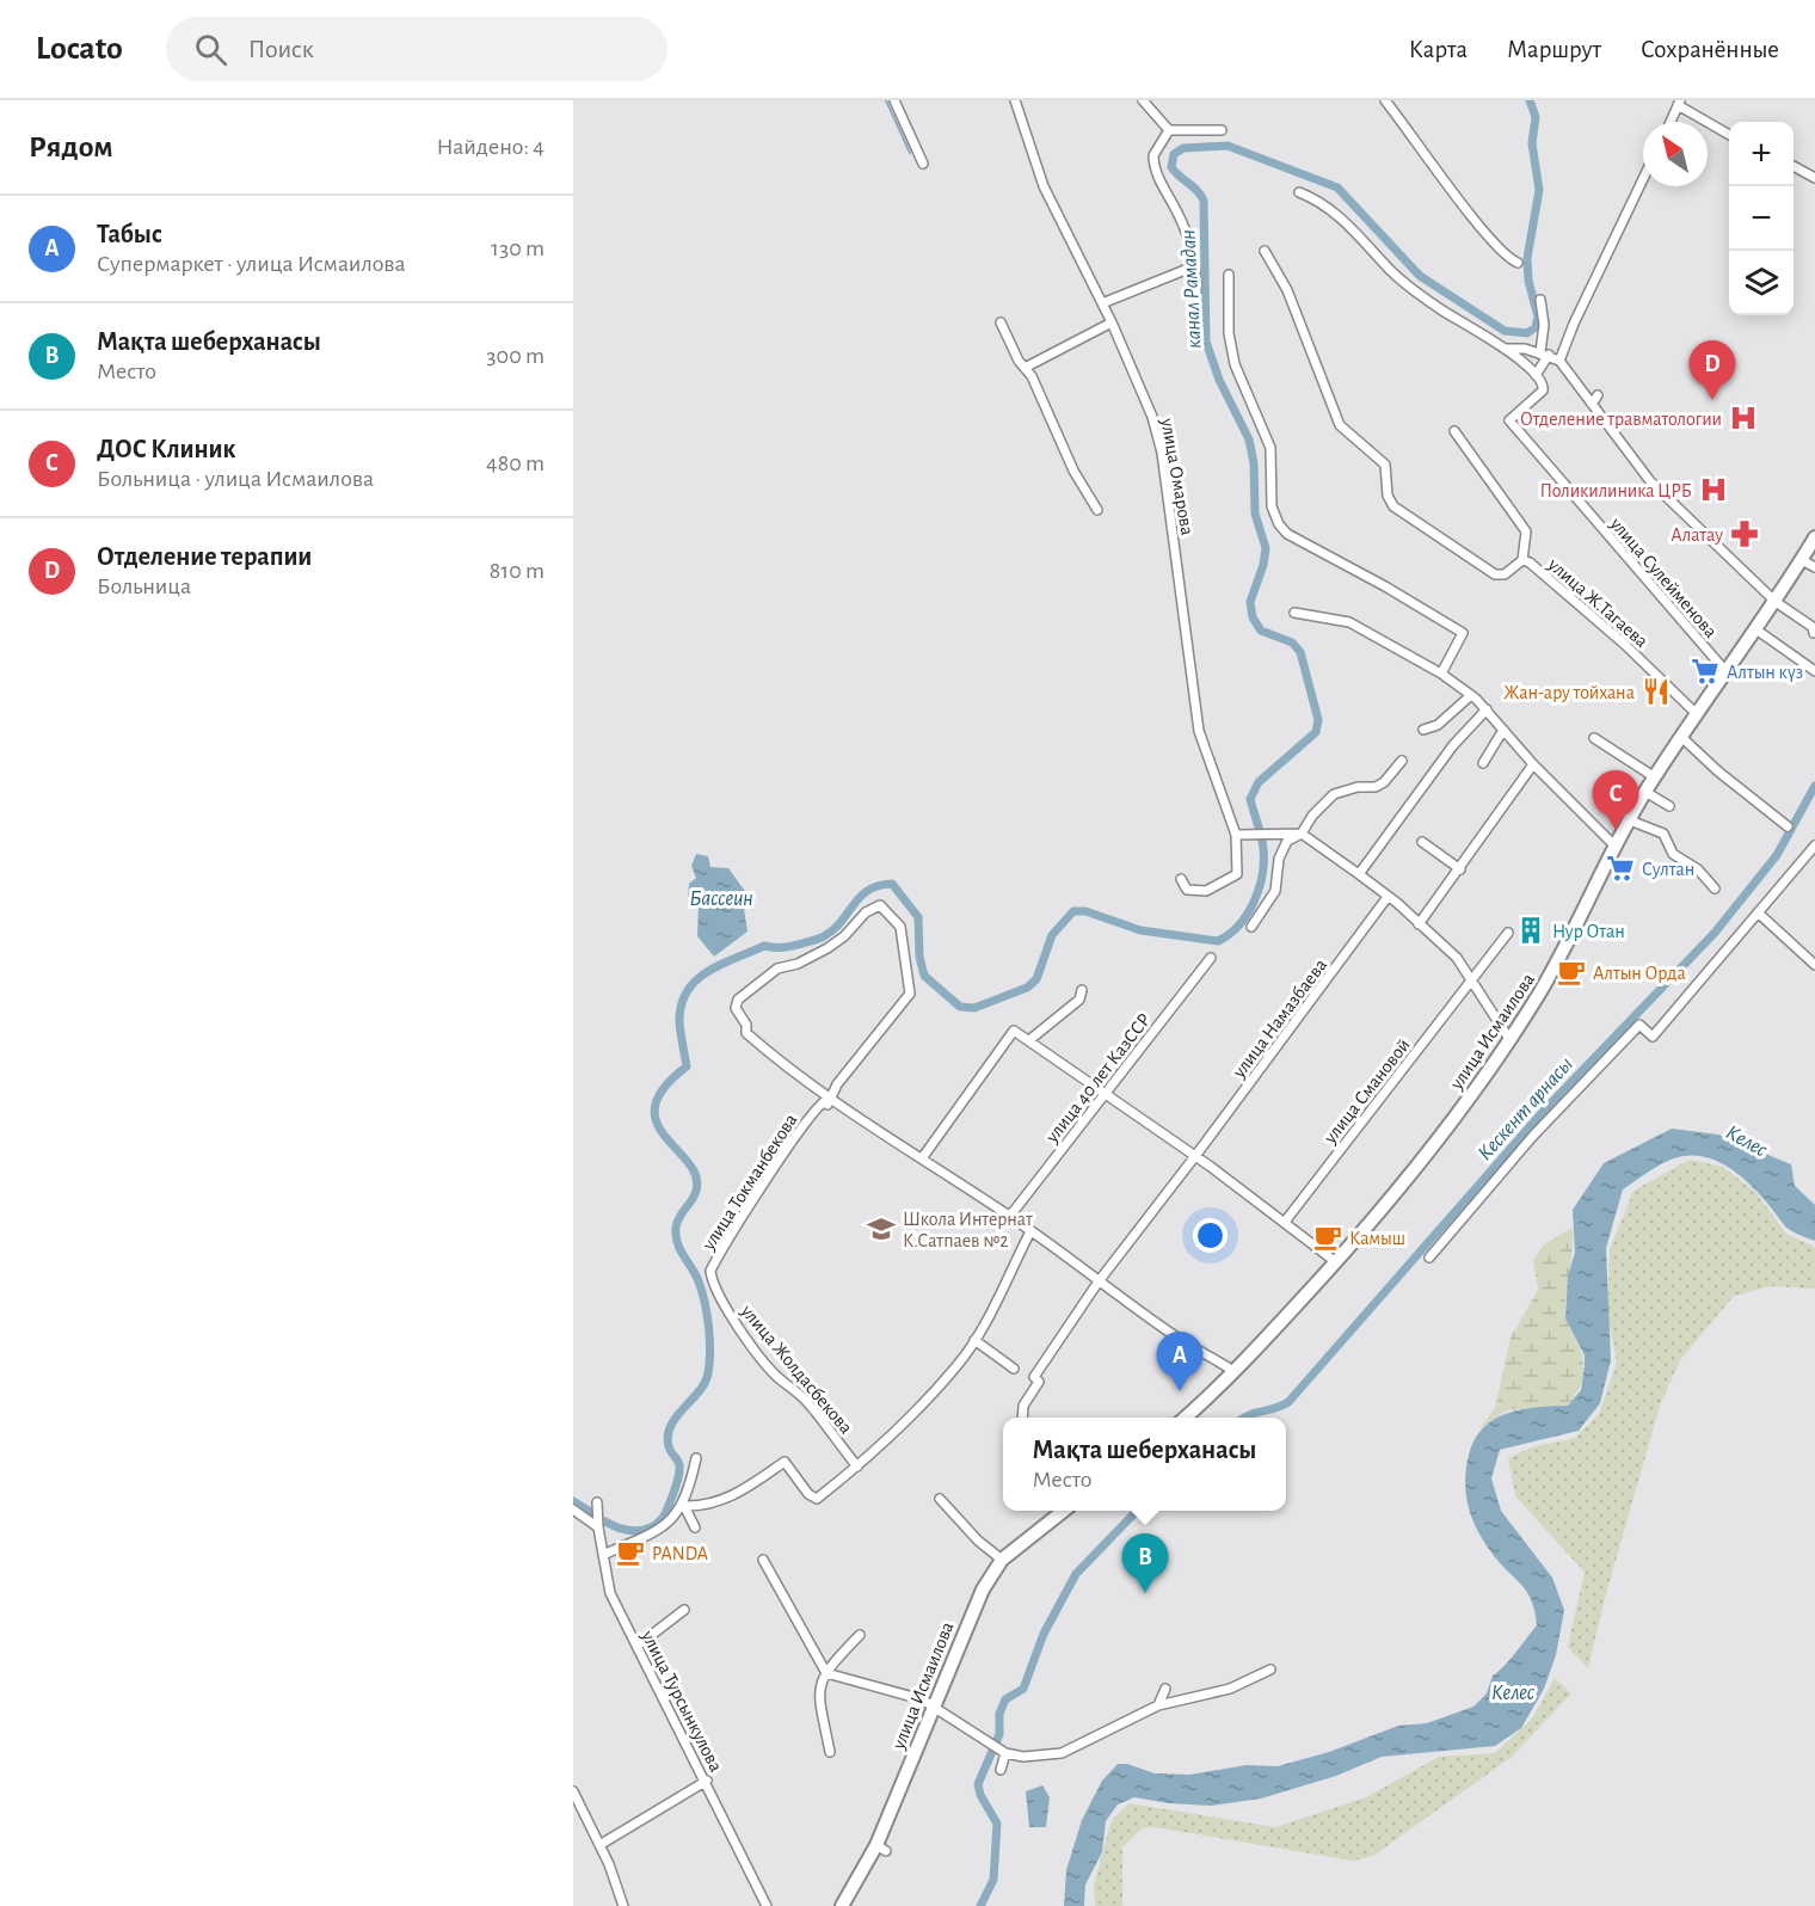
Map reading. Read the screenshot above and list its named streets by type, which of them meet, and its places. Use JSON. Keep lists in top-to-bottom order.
{
  "streets": {
    "main road": ["улица Исмаилова"],
    "street": [
      "улица Омарова",
      "улица Сулейменова",
      "улица Ж.Тагаева",
      "улица Намазбаева",
      "улица 40 лет КазССР",
      "улица Смановой",
      "улица Токманбекова",
      "улица Жолдасбекова",
      "улица Турсынкулова"
    ]
  },
  "crossings": [
    ["улица Сулейменова", "улица Исмаилова"],
    ["улица Ж.Тагаева", "улица Исмаилова"],
    ["улица Намазбаева", "улица Токманбекова"],
    ["улица Исмаилова", "улица Токманбекова"],
    ["улица 40 лет КазССР", "улица Токманбекова"],
    ["улица Токманбекова", "улица Жолдасбекова"]
  ],
  "water": [
    "канал Рамадан",
    "Бассеин",
    "Кескент арнасы",
    "Келес"
  ],
  "places": {
    "hospital": ["Отделение травматологии", "Поликилиника ЦРБ"],
    "pharmacy": ["Алатау"],
    "supermarket": ["Алтын күз", "Султан"],
    "restaurant": ["Жан-ару тойхана"],
    "building": ["Нур Отан"],
    "cafe": ["Алтын Орда", "Камыш", "PANDA"],
    "school or university": ["Школа Интернат К.Сатпаев №2"]
  },
  "north": "top left",
  "page": {
    "header": "Locato",
    "search": "Поиск",
    "nav": ["Карта", "Маршрут", "Сохранённые"],
    "heading": ["Рядом", "Найдено: 4"],
    "map_buttons": ["+", "−"],
    "list": [
      {
        "mark": "A",
        "name": "Табыс",
        "note": "Супермаркет · улица Исмаилова",
        "value": "130 m"
      },
      {
        "mark": "B",
        "name": "Мақта шеберханасы",
        "note": "Место",
        "value": "300 m"
      },
      {
        "mark": "C",
        "name": "ДОС Клиник",
        "note": "Больница · улица Исмаилова",
        "value": "480 m"
      },
      {
        "mark": "D",
        "name": "Отделение терапии",
        "note": "Больница",
        "value": "810 m"
      }
    ],
    "pins": [
      "D",
      "C",
      "A",
      "B"
    ],
    "popup": ["Мақта шеберханасы", "Место"]
  }
}
